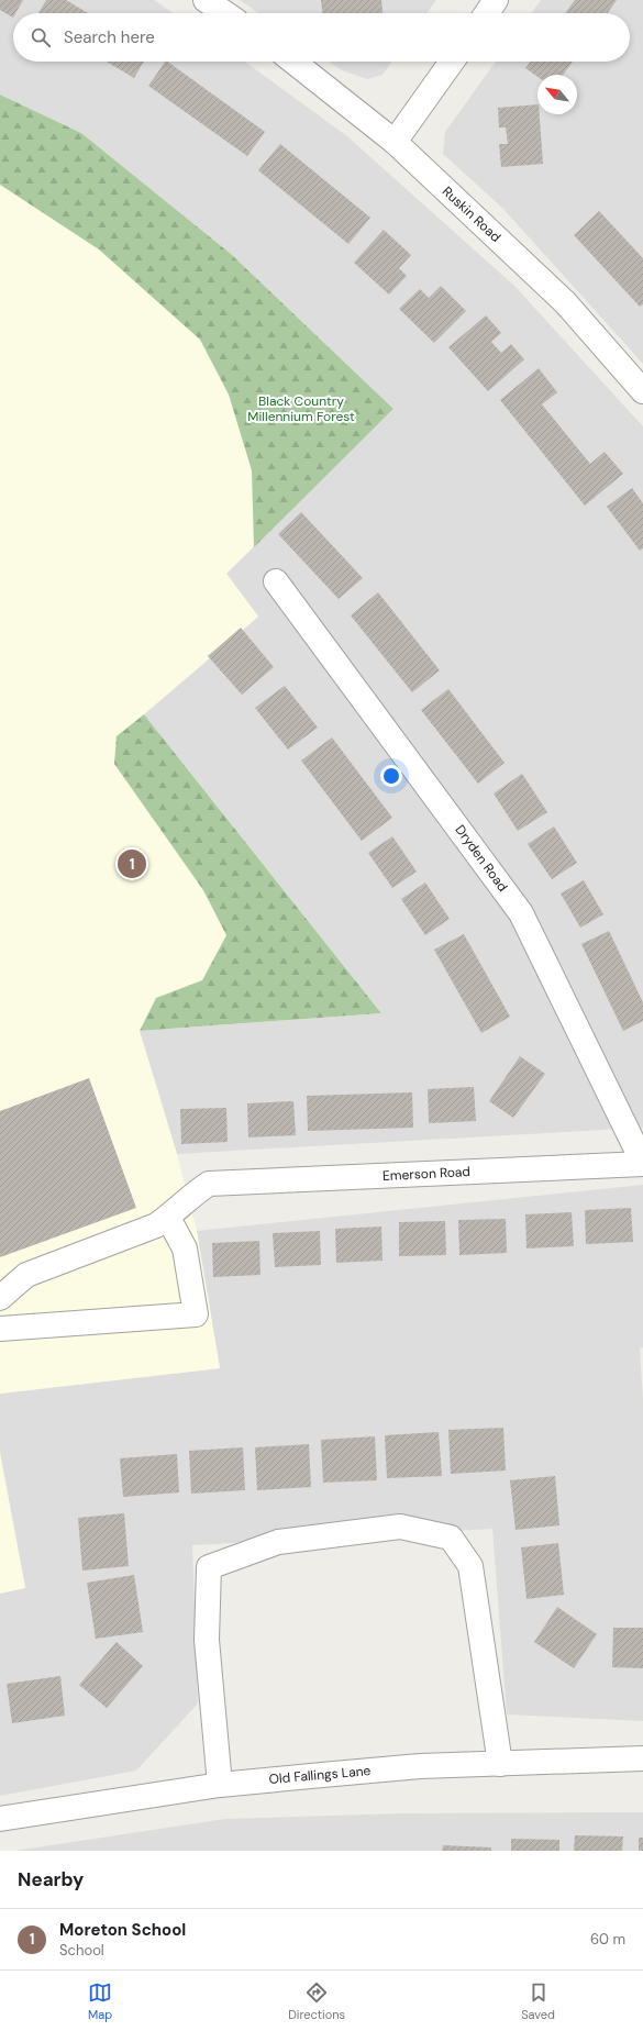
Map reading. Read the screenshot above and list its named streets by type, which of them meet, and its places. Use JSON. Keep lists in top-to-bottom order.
{
  "streets": {
    "street": [
      "Ruskin Road",
      "Dryden Road",
      "Emerson Road",
      "Old Fallings Lane"
    ]
  },
  "crossings": [
    ["Dryden Road", "Emerson Road"]
  ],
  "parks": ["Black Country Millennium Forest"],
  "north": "top left",
  "page": {
    "search": "Search here",
    "pins": "1",
    "heading": "Nearby",
    "list": [
      {
        "mark": "1",
        "name": "Moreton School",
        "note": "School",
        "value": "60 m"
      }
    ],
    "nav": ["Map", "Directions", "Saved"]
  }
}
